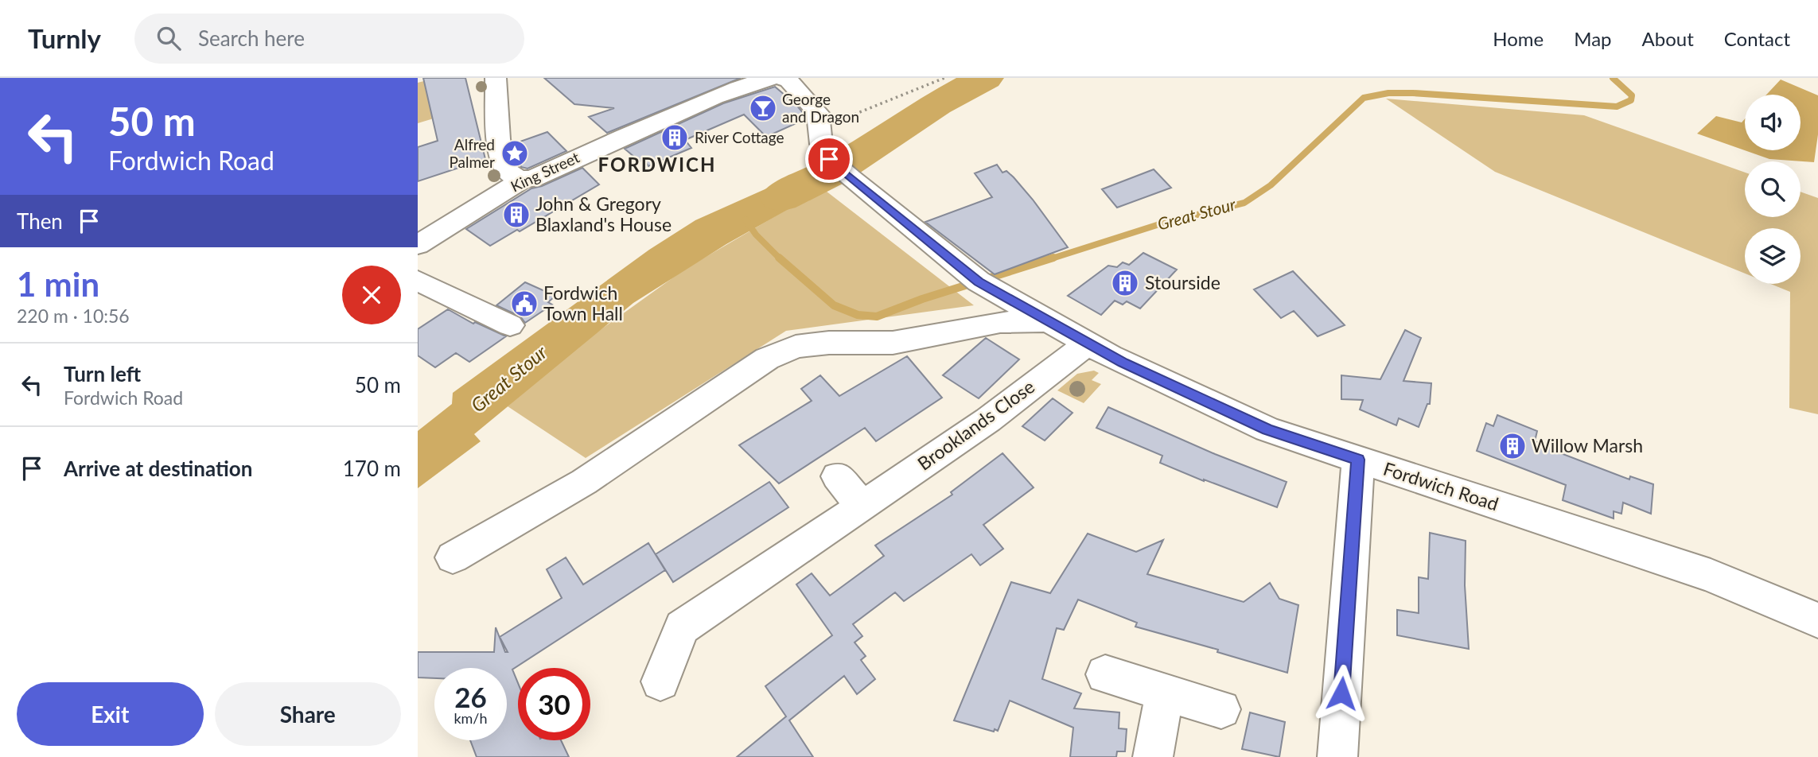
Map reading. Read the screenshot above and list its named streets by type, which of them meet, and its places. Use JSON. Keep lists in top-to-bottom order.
{
  "streets": {
    "street": ["King Street", "Brooklands Close", "Fordwich Road"]
  },
  "crossings": [
    ["Brooklands Close", "Fordwich Road"]
  ],
  "districts": ["FORDWICH"],
  "water": ["Great Stour"],
  "places": {
    "bar": ["George and Dragon"],
    "building": [
      "River Cottage",
      "John & Gregory Blaxland's House",
      "Stourside",
      "Willow Marsh"
    ],
    "place": ["Alfred Palmer"],
    "public building": ["Fordwich Town Hall"]
  },
  "page": {
    "header": "Turnly",
    "search": "Search here",
    "nav": [
      "Home",
      "Map",
      "About",
      "Contact"
    ],
    "turn": ["50 m", "Fordwich Road"],
    "then": "Then",
    "heading": ["1 min", "220 m · 10:56"],
    "list": [
      {
        "name": "Turn left",
        "note": "Fordwich Road",
        "value": "50 m"
      },
      {
        "name": "Arrive at destination",
        "value": "170 m"
      }
    ],
    "speed": "26 km/h",
    "limit": "30",
    "buttons": ["Exit", "Share"]
  }
}
